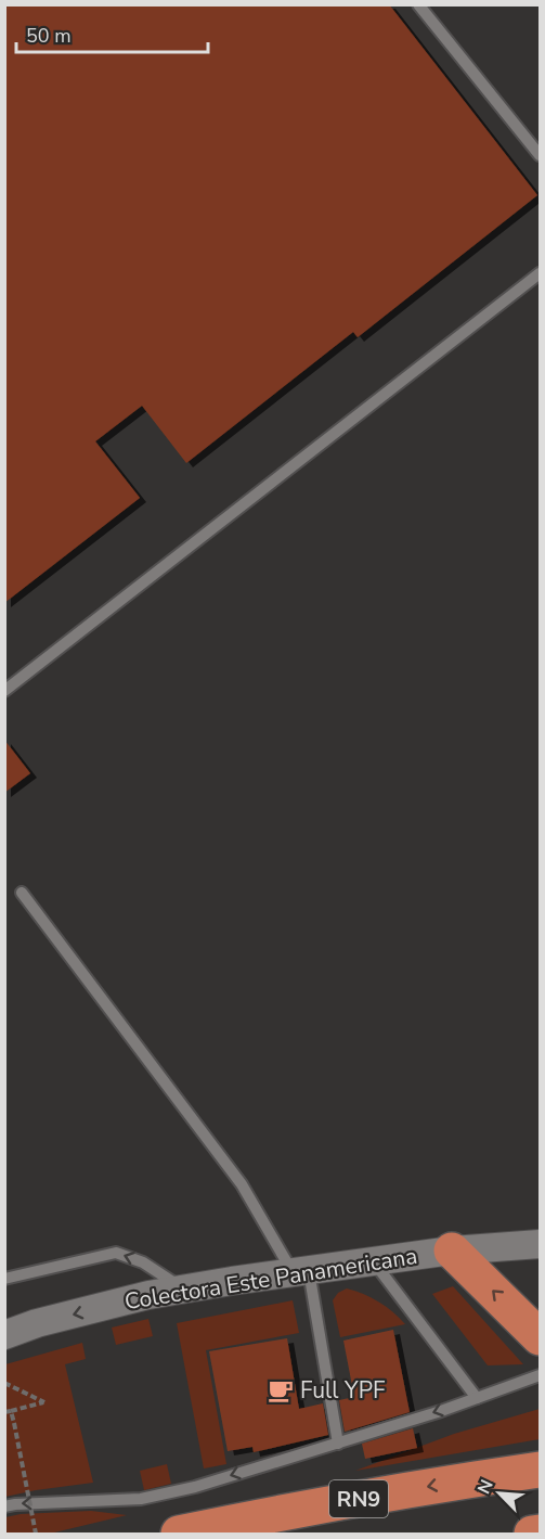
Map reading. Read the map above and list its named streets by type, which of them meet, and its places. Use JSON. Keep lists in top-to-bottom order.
{
  "streets": {
    "highway": ["RN9"],
    "street": ["Colectora Este Panamericana"]
  },
  "places": {
    "cafe": ["Full YPF"]
  },
  "scale_bar": "50 m",
  "north": "top left"
}
